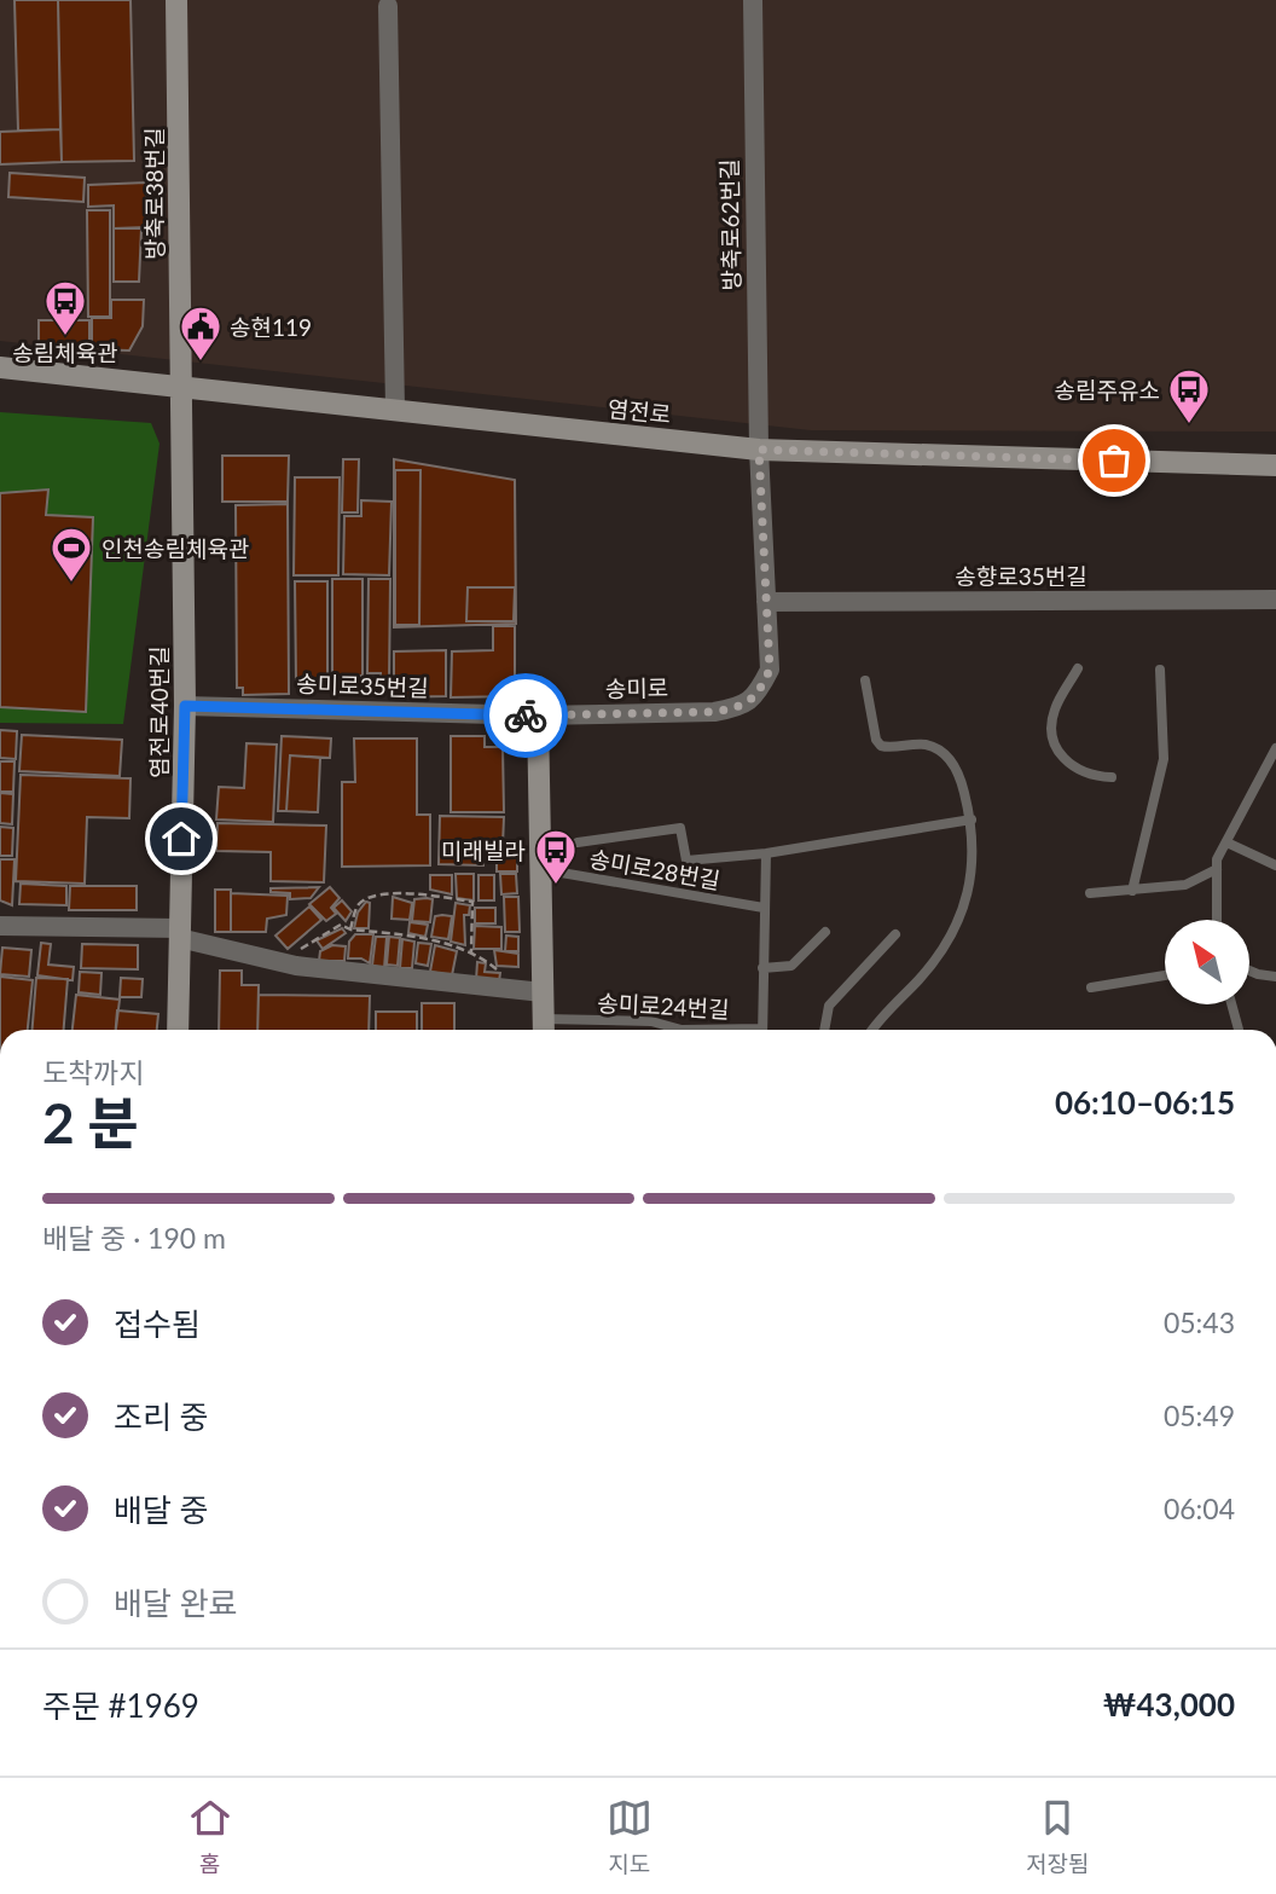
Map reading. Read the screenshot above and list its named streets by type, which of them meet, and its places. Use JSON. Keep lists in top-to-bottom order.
{
  "streets": {
    "street": [
      "방축로38번길",
      "방축로62번길",
      "염전로",
      "송향로35번길",
      "송미로35번길",
      "송미로",
      "염전로40번길"
    ],
    "lane": ["송미로28번길", "송미로24번길"]
  },
  "crossings": [
    ["방축로38번길", "염전로"],
    ["방축로38번길", "염전로40번길"],
    ["방축로62번길", "염전로"],
    ["방축로62번길", "송미로"],
    ["염전로", "송미로"],
    ["염전로", "염전로40번길"],
    ["송향로35번길", "송미로"],
    ["송미로35번길", "송미로"],
    ["송미로35번길", "염전로40번길"],
    ["송미로28번길", "송미로24번길"]
  ],
  "places": {
    "bus stop": ["송림체육관", "송림주유소", "미래빌라"],
    "public building": ["송현119"],
    "sports": ["인천송림체육관"]
  },
  "north": "top left",
  "page": {
    "heading": ["2 분", "도착까지", "06:10–06:15"],
    "panel": ["주문 #1969", "₩43,000"],
    "bar": "배달 중 · 190 m",
    "list": [
      ["접수됨", "05:43"],
      ["조리 중", "05:49"],
      ["배달 중", "06:04"],
      "배달 완료"
    ],
    "tabs": ["홈", "지도", "저장됨"]
  }
}
